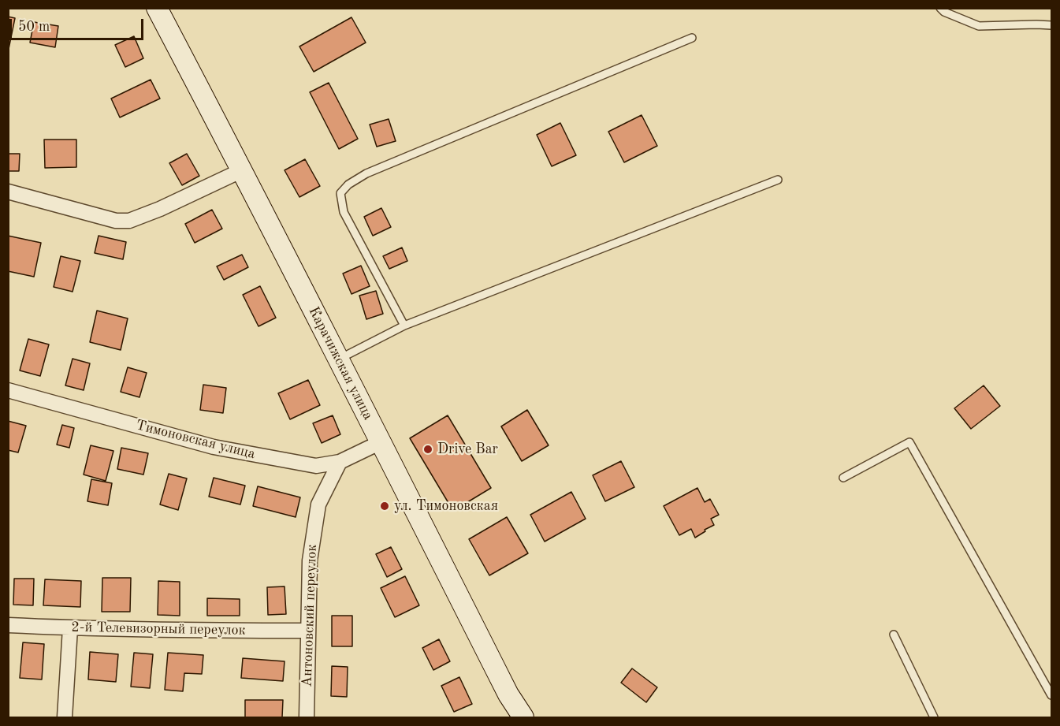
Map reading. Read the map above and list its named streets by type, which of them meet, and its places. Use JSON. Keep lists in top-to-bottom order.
{
  "streets": {
    "main road": ["Карачижская улица"],
    "street": ["Тимоновская улица", "Антоновский переулок", "2-й Телевизорный переулок"]
  },
  "crossings": [
    ["Карачижская улица", "Тимоновская улица"],
    ["Тимоновская улица", "Антоновский переулок"],
    ["Антоновский переулок", "2-й Телевизорный переулок"]
  ],
  "places": ["Drive Bar", "ул. Тимоновская"],
  "scale_bar": "50 m"
}
